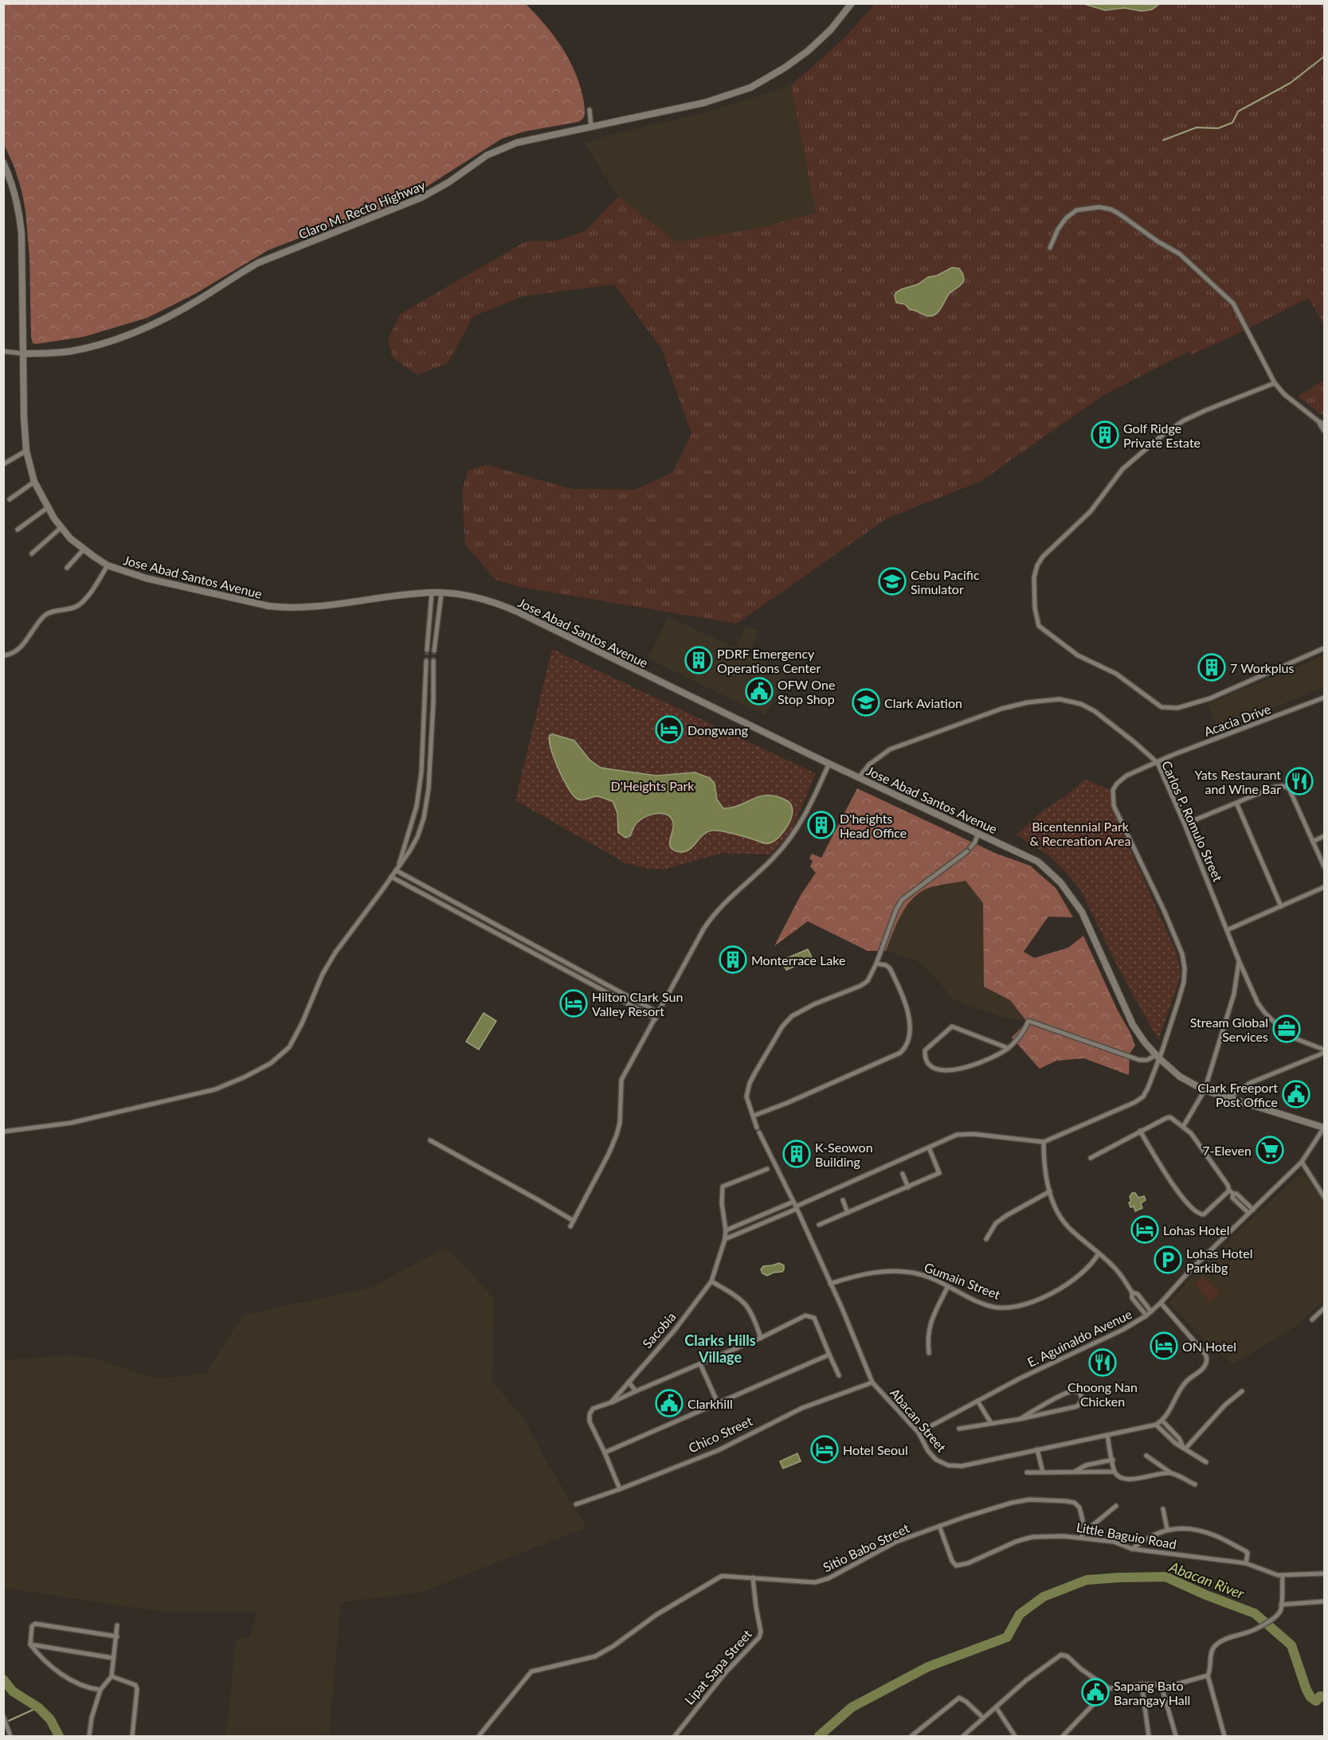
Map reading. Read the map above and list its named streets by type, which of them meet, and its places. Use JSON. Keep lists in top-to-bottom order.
{
  "streets": {
    "main road": ["Claro M. Recto Highway", "Jose Abad Santos Avenue"],
    "street": [
      "Acacia Drive",
      "Carlos P. Romulo Street",
      "Gumain Street",
      "Sacobia",
      "E. Aguinaldo Avenue",
      "Abacan Street",
      "Chico Street",
      "Little Baguio Road",
      "Sitio Babo Street",
      "Lipat Sapa Street"
    ]
  },
  "crossings": [
    ["Claro M. Recto Highway", "Jose Abad Santos Avenue"],
    ["Jose Abad Santos Avenue", "Acacia Drive"],
    ["Jose Abad Santos Avenue", "Carlos P. Romulo Street"],
    ["Jose Abad Santos Avenue", "E. Aguinaldo Avenue"],
    ["Jose Abad Santos Avenue", "Abacan Street"],
    ["Acacia Drive", "Carlos P. Romulo Street"],
    ["Gumain Street", "Abacan Street"],
    ["Sacobia", "Chico Street"],
    ["E. Aguinaldo Avenue", "Abacan Street"],
    ["Abacan Street", "Chico Street"],
    ["Little Baguio Road", "Sitio Babo Street"],
    ["Sitio Babo Street", "Lipat Sapa Street"]
  ],
  "districts": ["Clarks Hills Village"],
  "water": ["Abacan River"],
  "parks": ["D'Heights Park", "Bicentennial Park & Recreation Area"],
  "places": {
    "building": [
      "Golf Ridge Private Estate",
      "PDRF Emergency Operations Center",
      "7 Workplus",
      "D'heights Head Office",
      "Monterrace Lake",
      "K-Seowon Building"
    ],
    "school or university": ["Cebu Pacific Simulator", "Clark Aviation"],
    "public building": [
      "OFW One Stop Shop",
      "Clark Freeport Post Office",
      "Clarkhill",
      "Sapang Bato Barangay Hall"
    ],
    "hotel": [
      "Dongwang",
      "Hilton Clark Sun Valley Resort",
      "Lohas Hotel",
      "ON Hotel",
      "Hotel Seoul"
    ],
    "restaurant": ["Yats Restaurant and Wine Bar", "Choong Nan Chicken"],
    "office": ["Stream Global Services"],
    "supermarket": ["7-Eleven"],
    "parking": ["Lohas Hotel Parkibg"]
  }
}
